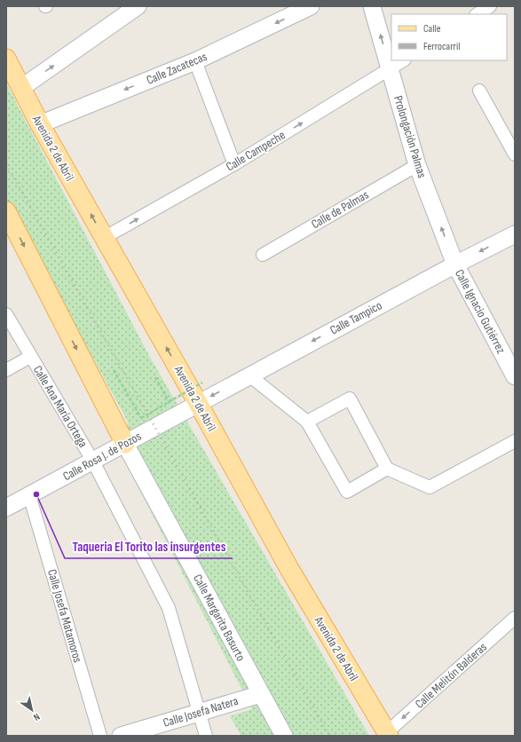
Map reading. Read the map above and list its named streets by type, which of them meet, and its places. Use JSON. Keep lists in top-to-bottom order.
{
  "streets": {
    "main road": [
      "Calle Zacatecas",
      "Prolongación Palmas",
      "Avenida 2 de Abril",
      "Calle Ignacio Gutiérrez",
      "Calle Tampico",
      "Calle Rosa J. de Pozos",
      "Calle Margarita Basurto",
      "Calle Josefa Natera"
    ],
    "street": [
      "Calle Campeche",
      "Calle de Palmas",
      "Calle Ana María Ortega",
      "Calle Josefa Matamoros",
      "Calle Melitón Balderas"
    ]
  },
  "crossings": [
    ["Calle Zacatecas", "Avenida 2 de Abril"],
    ["Prolongación Palmas", "Calle Campeche"],
    ["Prolongación Palmas", "Calle de Palmas"],
    ["Prolongación Palmas", "Calle Ignacio Gutiérrez"],
    ["Prolongación Palmas", "Calle Tampico"],
    ["Avenida 2 de Abril", "Calle Campeche"],
    ["Avenida 2 de Abril", "Calle Tampico"],
    ["Avenida 2 de Abril", "Calle Rosa J. de Pozos"],
    ["Avenida 2 de Abril", "Calle Melitón Balderas"],
    ["Calle Ignacio Gutiérrez", "Calle Tampico"],
    ["Calle Tampico", "Calle Rosa J. de Pozos"],
    ["Calle Ana María Ortega", "Calle Rosa J. de Pozos"],
    ["Calle Ana María Ortega", "Calle Josefa Natera"],
    ["Calle Rosa J. de Pozos", "Calle Josefa Matamoros"],
    ["Calle Rosa J. de Pozos", "Calle Margarita Basurto"],
    ["Calle Margarita Basurto", "Calle Josefa Natera"]
  ],
  "one_way": [
    "Prolongación Palmas",
    "Calle Campeche",
    "Calle Tampico",
    "Calle Melitón Balderas"
  ],
  "places": ["Taqueria El Torito las insurgentes"],
  "legend": ["Calle", "Ferrocarril"],
  "north": "bottom right"
}
